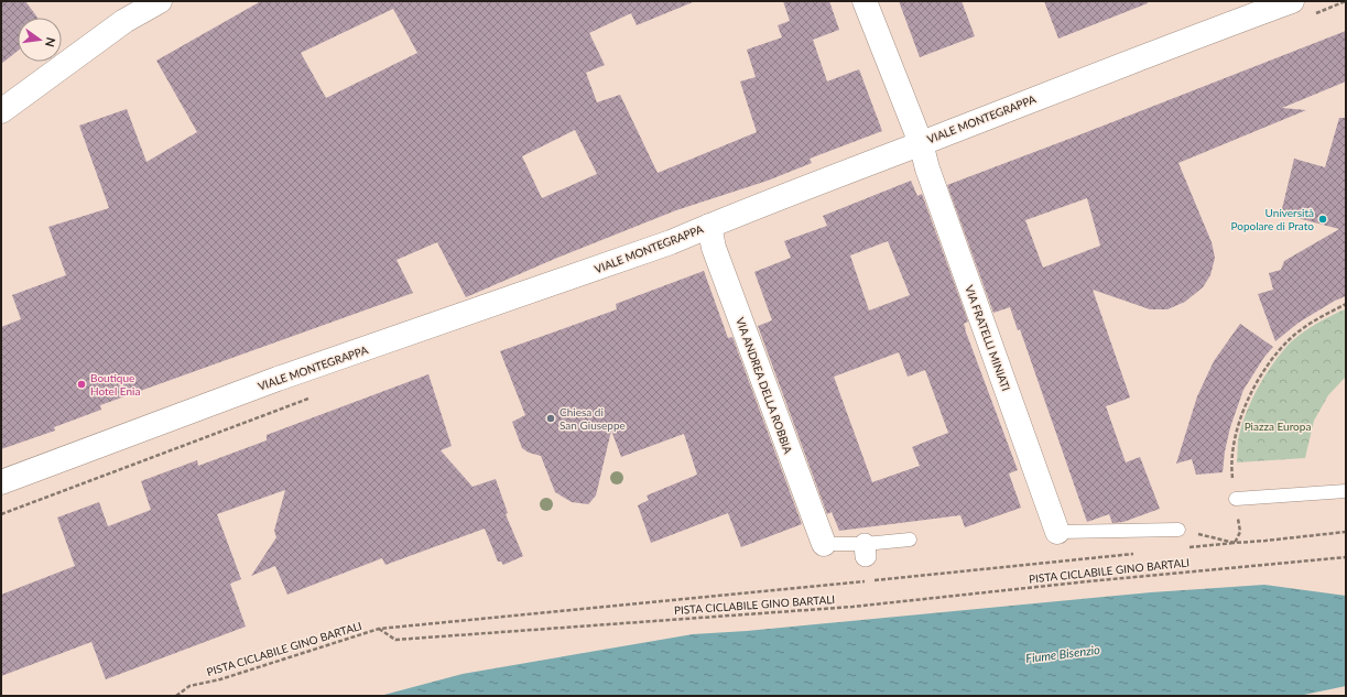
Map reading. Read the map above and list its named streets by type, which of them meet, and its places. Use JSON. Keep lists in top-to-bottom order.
{
  "streets": {
    "street": ["VIALE MONTEGRAPPA", "VIA FRATELLI MINIATI", "VIA ANDREA DELLA ROBBIA"],
    "path": ["PISTA CICLABILE GINO BARTALI"]
  },
  "crossings": [
    ["VIALE MONTEGRAPPA", "VIA FRATELLI MINIATI"],
    ["VIALE MONTEGRAPPA", "VIA ANDREA DELLA ROBBIA"]
  ],
  "water": ["Fiume Bisenzio"],
  "parks": ["Piazza Europa"],
  "places": ["Università Popolare di Prato", "Boutique Hotel Enia", "Chiesa di San Giuseppe"],
  "north": "right"
}
